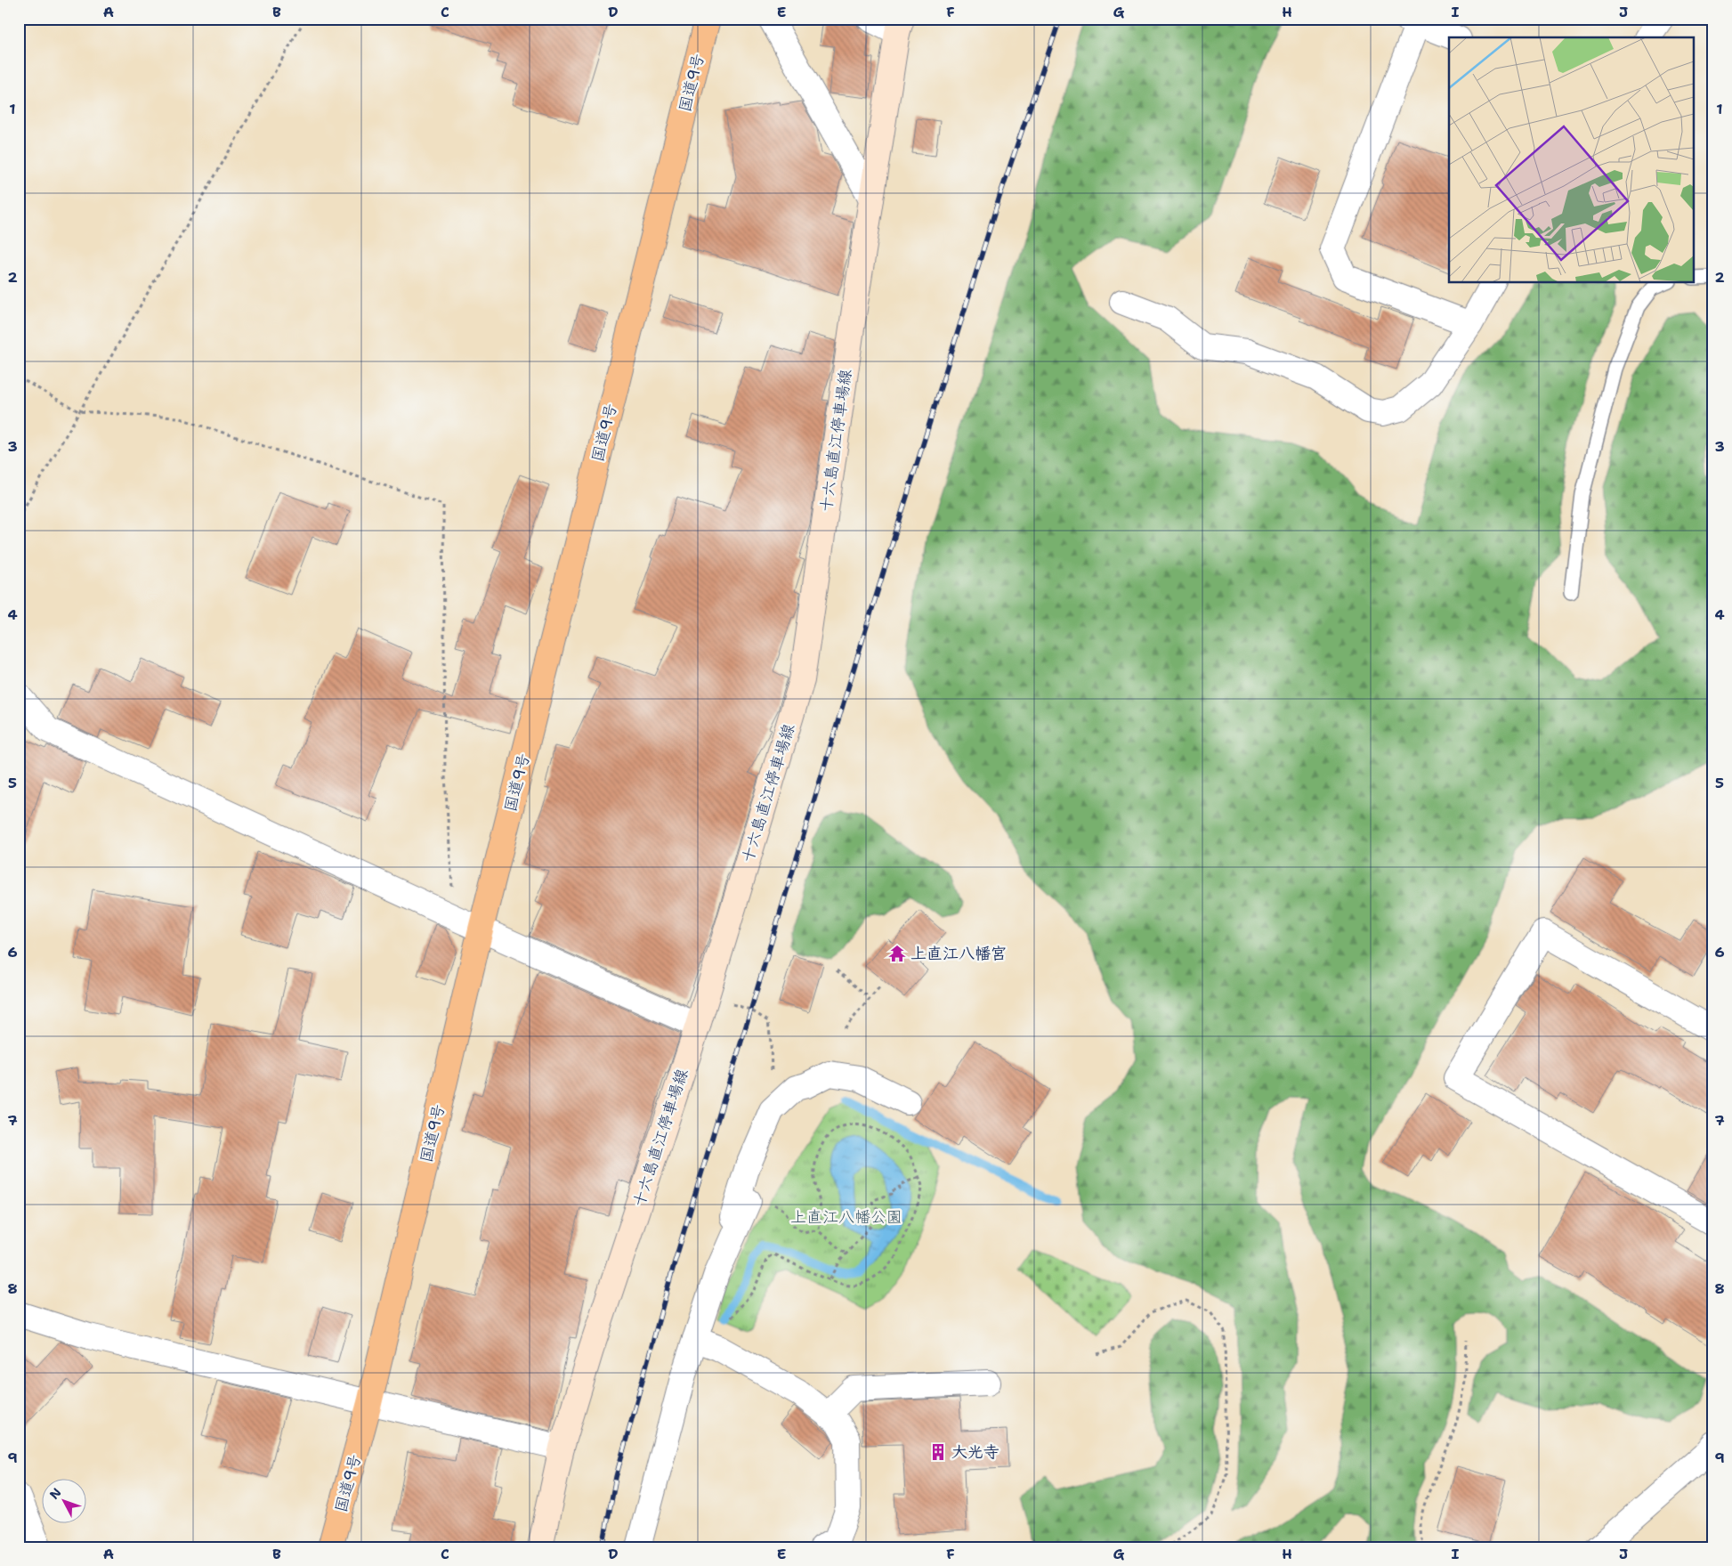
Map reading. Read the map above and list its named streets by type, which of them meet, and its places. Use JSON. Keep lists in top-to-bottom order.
{
  "streets": {
    "highway": ["国道9号"],
    "main road": ["十六島直江停車場線"]
  },
  "parks": ["上直江八幡公園"],
  "places": {
    "temple": ["上直江八幡宮"],
    "building": ["大光寺"]
  },
  "north": "top left",
  "grid": {
    "columns": [
      "A",
      "B",
      "C",
      "D",
      "E",
      "F",
      "G",
      "H",
      "I",
      "J"
    ],
    "rows": [
      "1",
      "2",
      "3",
      "4",
      "5",
      "6",
      "7",
      "8",
      "9"
    ]
  }
}
